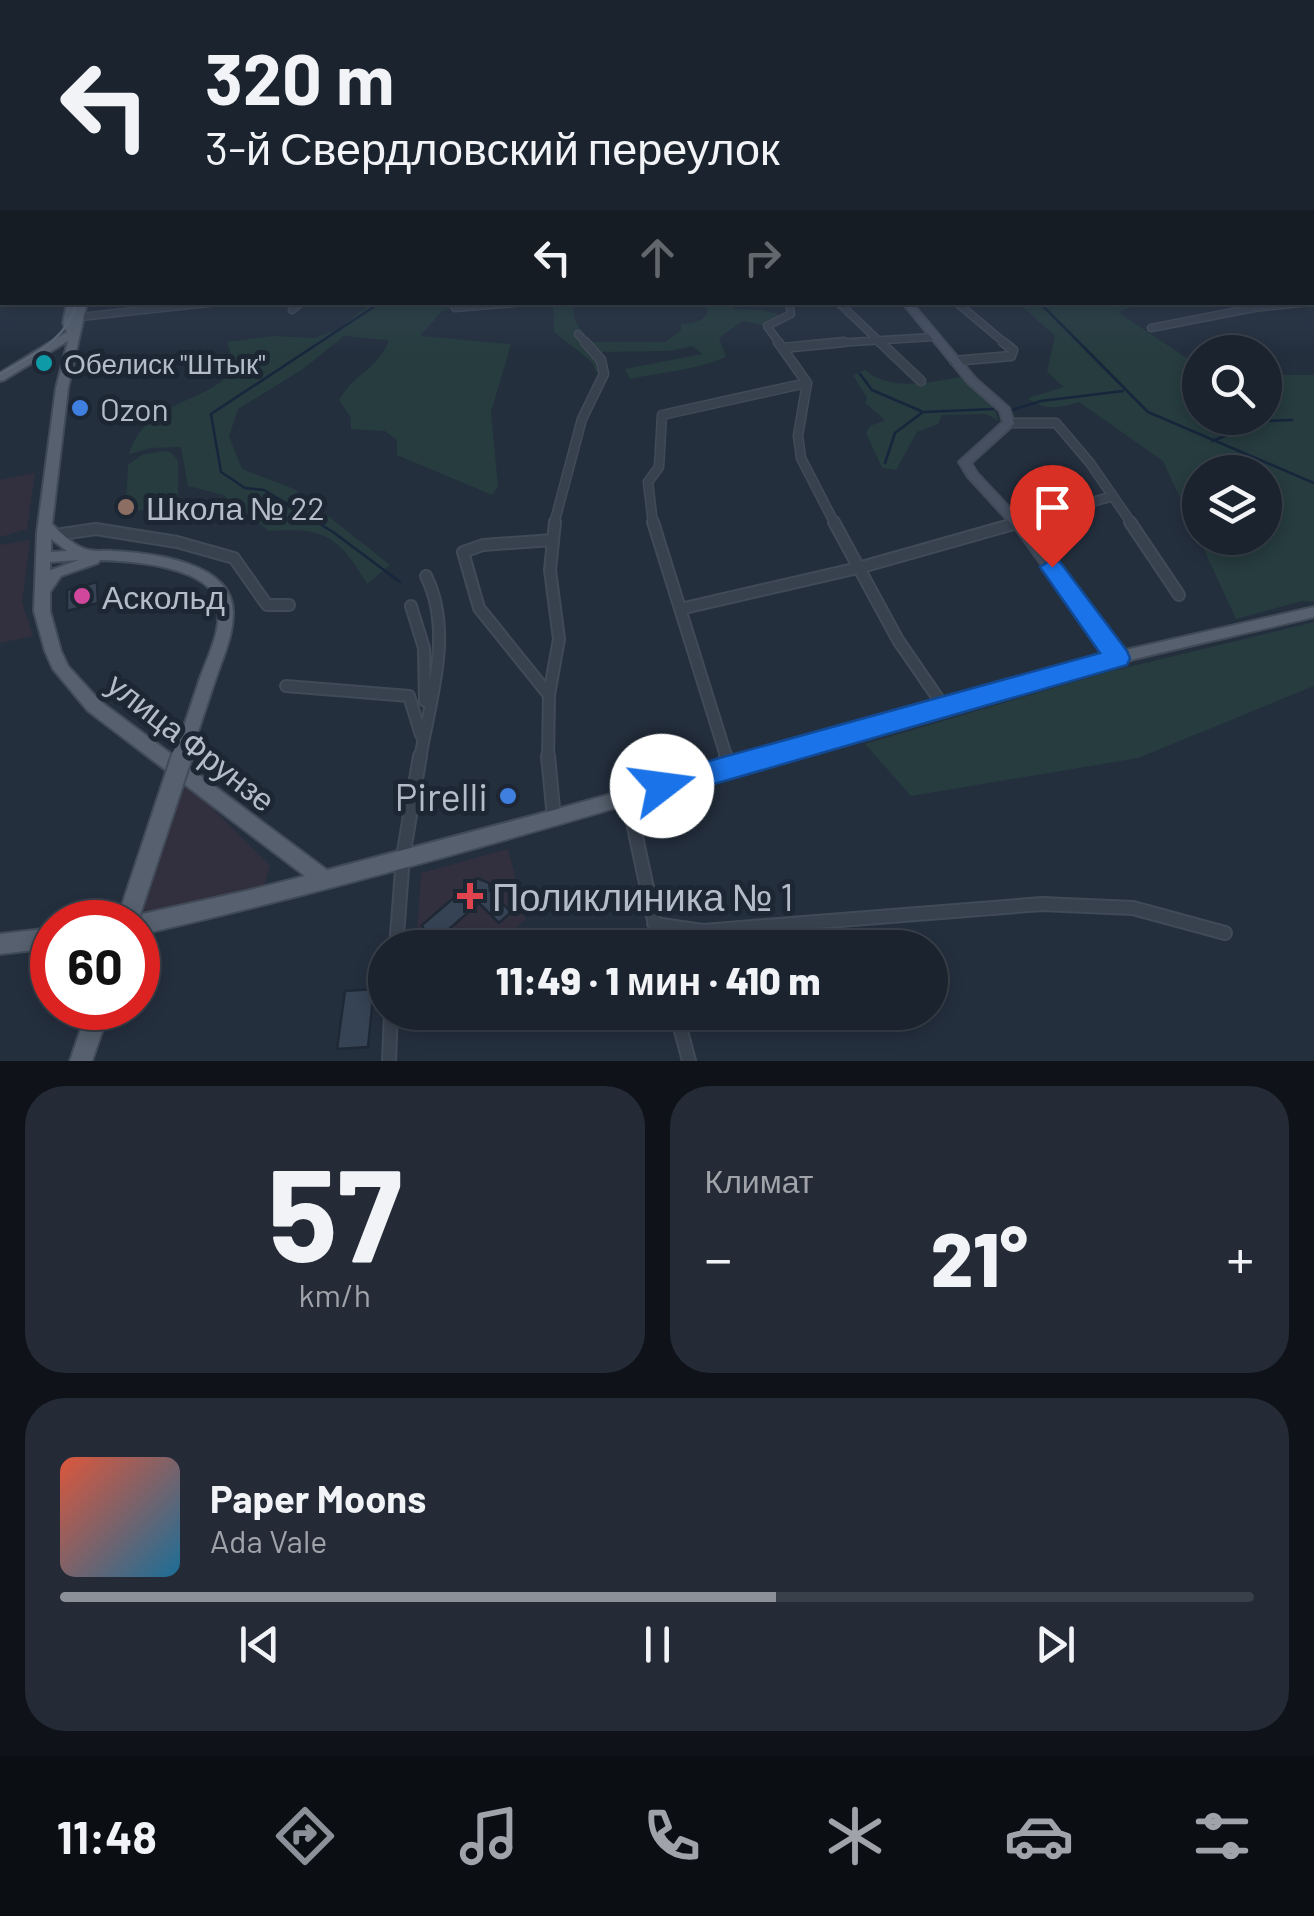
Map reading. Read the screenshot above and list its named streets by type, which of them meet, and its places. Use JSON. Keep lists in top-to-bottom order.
{
  "streets": {
    "main road": ["улица Фрунзе"]
  },
  "places": {
    "other": [
      "Обелиск \"Штык\"",
      "Ozon",
      "Школа № 22",
      "Аскольд",
      "Pirelli"
    ],
    "health": ["Поликлиника № 1"]
  },
  "page": {
    "turn": ["320 m", "3-й Свердловский переулок"],
    "limit": "60",
    "trip": "11:49 · 1 мин · 410 m",
    "tile": [
      ["57", "km/h"],
      "Климат"
    ],
    "heat": ["−", "21°", "+"],
    "song": ["Paper Moons", "Ada Vale"],
    "tabs": "11:48"
  }
}
